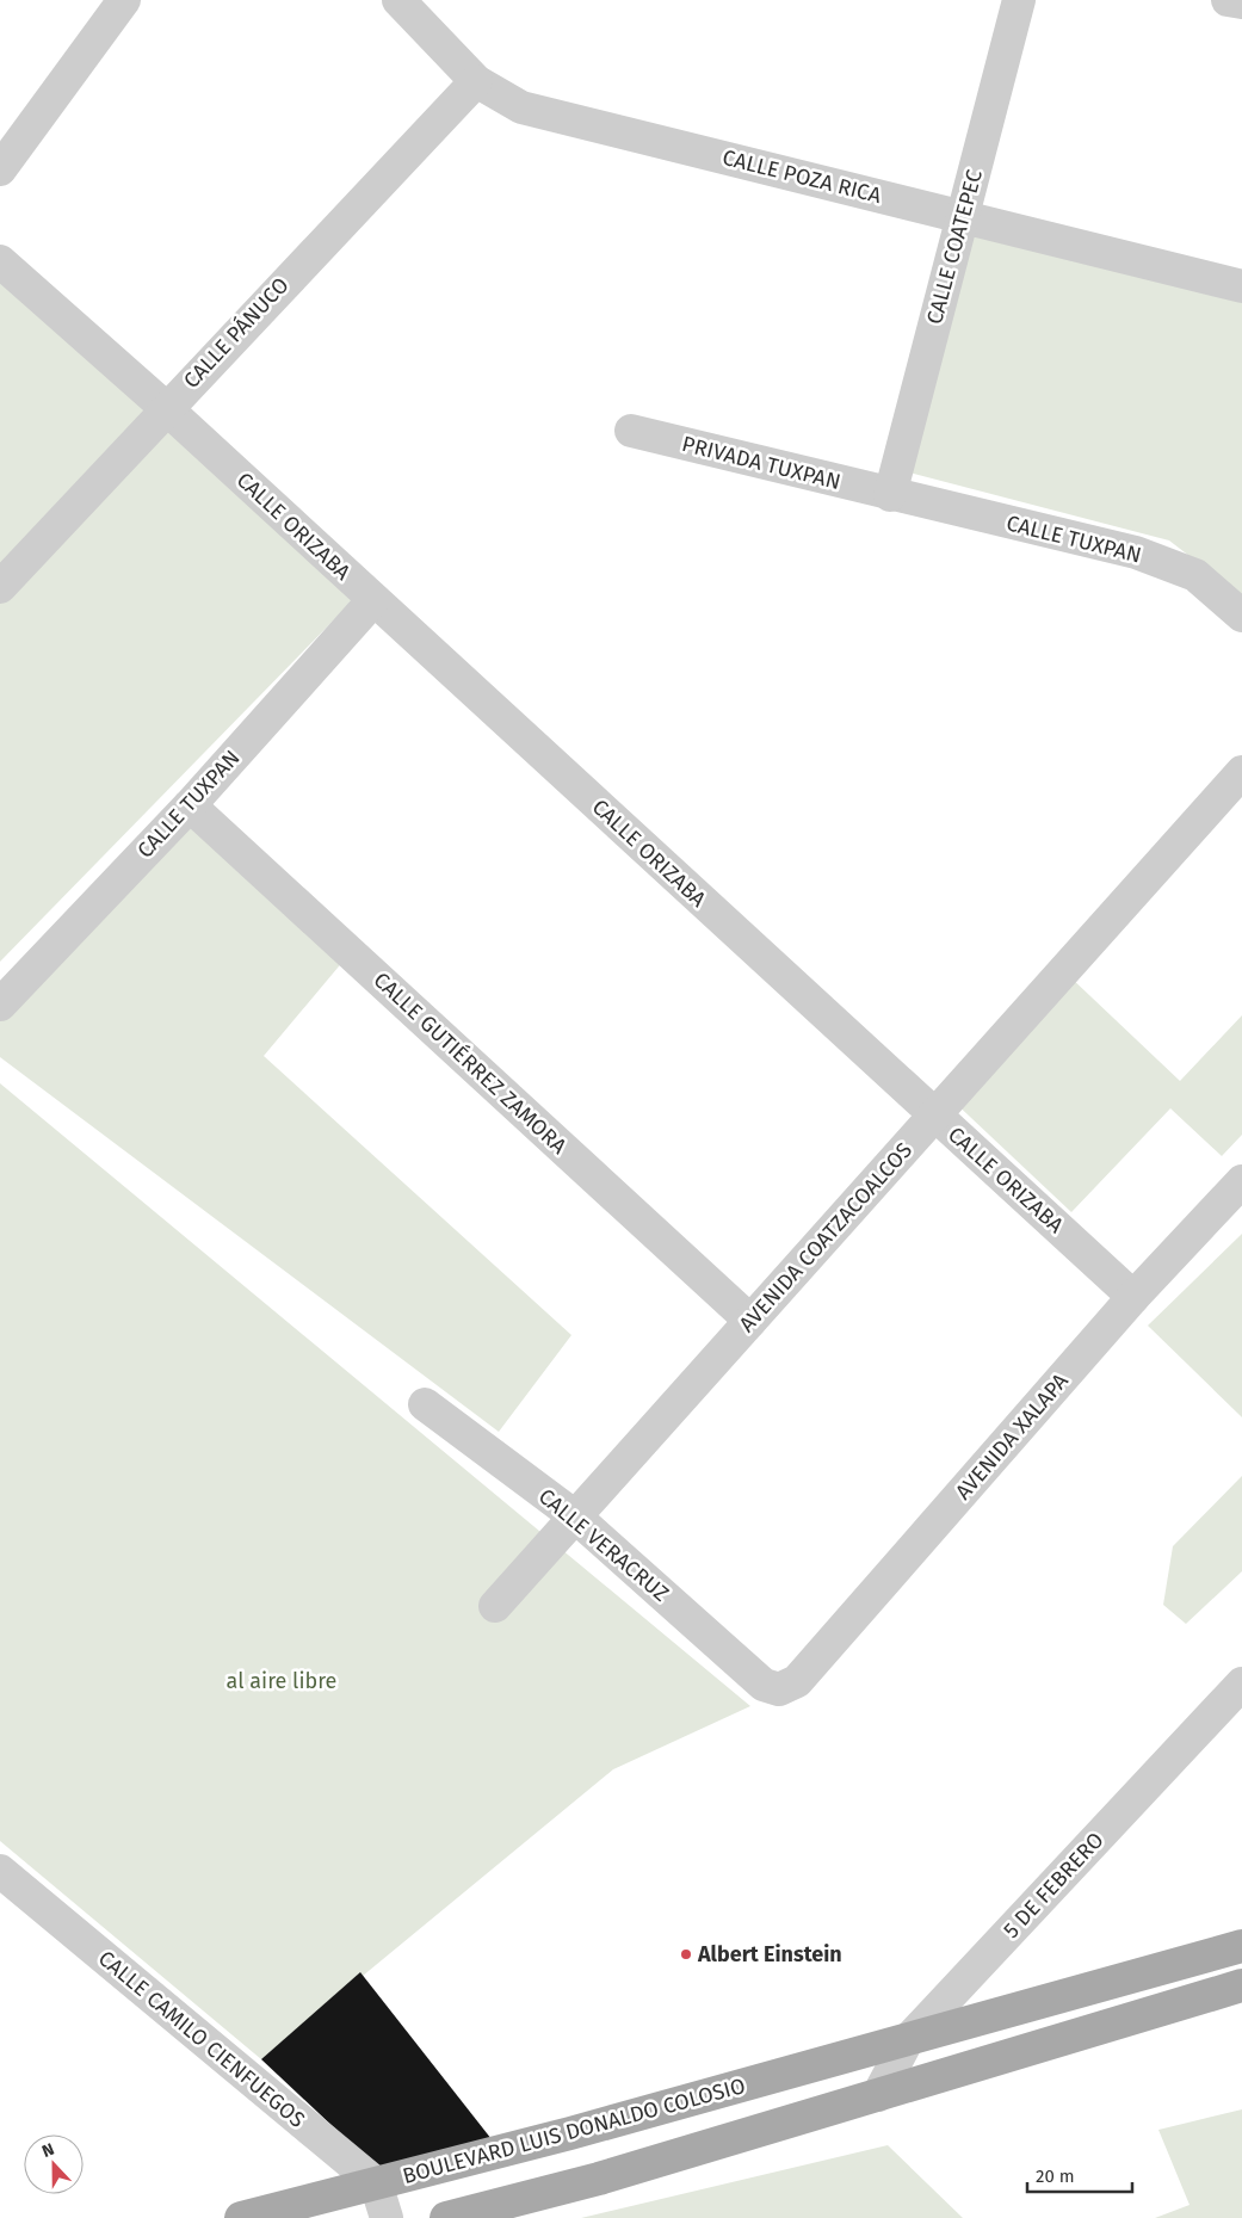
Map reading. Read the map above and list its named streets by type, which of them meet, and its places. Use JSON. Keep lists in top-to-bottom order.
{
  "streets": {
    "main road": ["BOULEVARD LUIS DONALDO COLOSIO"],
    "street": [
      "CALLE POZA RICA",
      "CALLE COATEPEC",
      "CALLE PÁNUCO",
      "PRIVADA TUXPAN",
      "CALLE ORIZABA",
      "CALLE TUXPAN",
      "CALLE GUTIÉRREZ ZAMORA",
      "AVENIDA COATZACOALCOS",
      "AVENIDA XALAPA",
      "CALLE VERACRUZ",
      "5 DE FEBRERO",
      "CALLE CAMILO CIENFUEGOS"
    ]
  },
  "crossings": [
    ["CALLE POZA RICA", "CALLE COATEPEC"],
    ["CALLE POZA RICA", "CALLE PÁNUCO"],
    ["CALLE COATEPEC", "PRIVADA TUXPAN"],
    ["CALLE COATEPEC", "CALLE TUXPAN"],
    ["CALLE PÁNUCO", "CALLE ORIZABA"],
    ["PRIVADA TUXPAN", "CALLE TUXPAN"],
    ["CALLE ORIZABA", "CALLE TUXPAN"],
    ["CALLE ORIZABA", "AVENIDA COATZACOALCOS"],
    ["CALLE ORIZABA", "AVENIDA XALAPA"],
    ["CALLE TUXPAN", "CALLE GUTIÉRREZ ZAMORA"],
    ["CALLE GUTIÉRREZ ZAMORA", "AVENIDA COATZACOALCOS"],
    ["AVENIDA COATZACOALCOS", "CALLE VERACRUZ"],
    ["AVENIDA XALAPA", "CALLE VERACRUZ"],
    ["5 DE FEBRERO", "BOULEVARD LUIS DONALDO COLOSIO"],
    ["CALLE CAMILO CIENFUEGOS", "BOULEVARD LUIS DONALDO COLOSIO"]
  ],
  "parks": ["al aire libre"],
  "places": ["Albert Einstein"],
  "scale_bar": "20 m",
  "north": "top"
}
